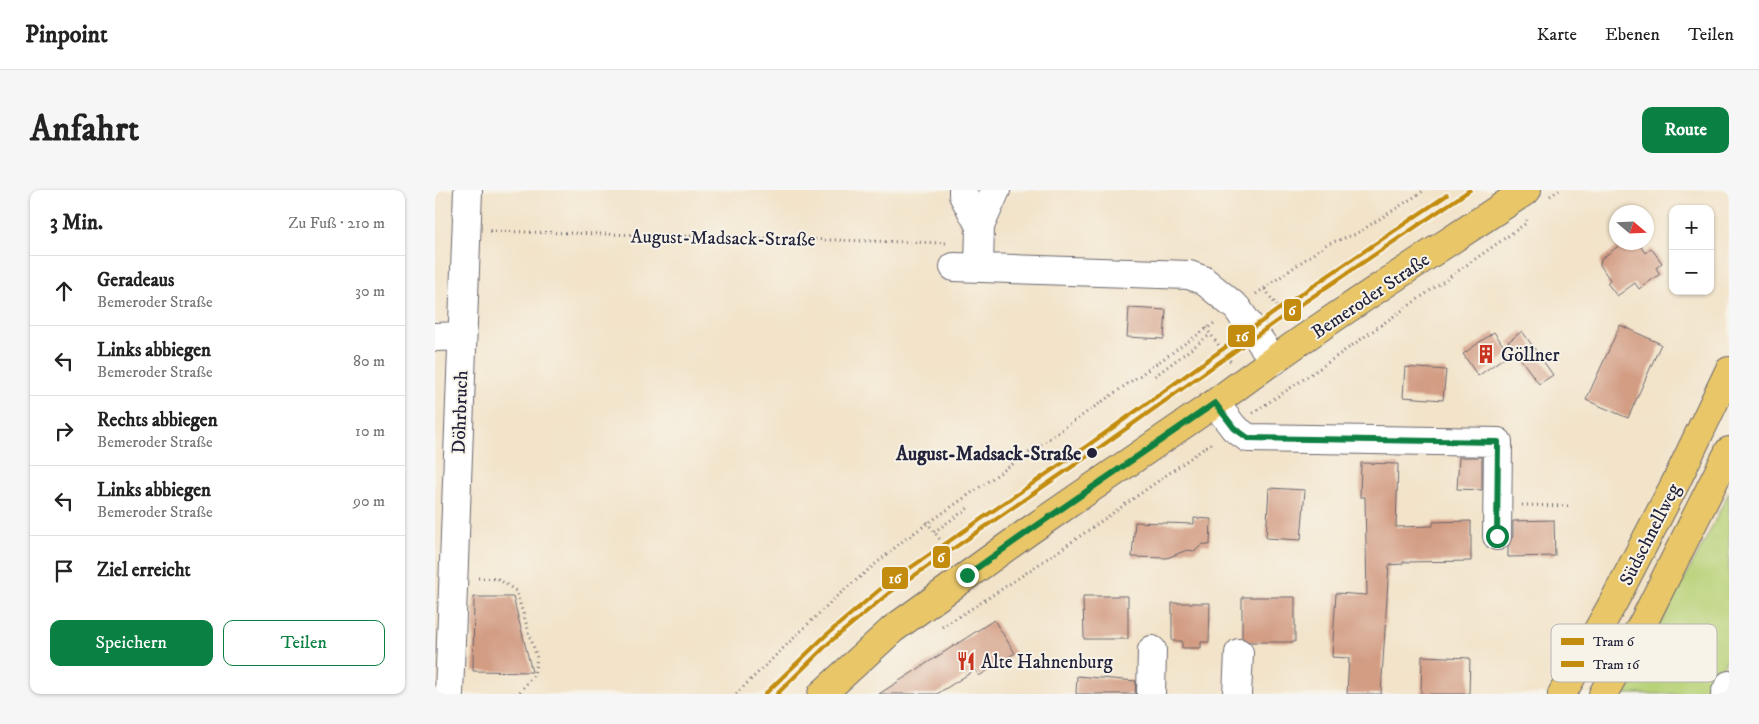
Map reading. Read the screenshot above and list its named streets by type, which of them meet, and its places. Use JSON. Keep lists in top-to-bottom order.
{
  "streets": {
    "main road": ["Bemeroder Straße", "Südschnellweg"],
    "street": ["Döhrbruch"],
    "path": ["August-Madsack-Straße"]
  },
  "crossings": [
    ["August-Madsack-Straße", "Döhrbruch"]
  ],
  "places": {
    "building": ["Göllner"],
    "other": ["August-Madsack-Straße"],
    "restaurant": ["Alte Hahnenburg"]
  },
  "lines": ["tram line 6", "tram line 16"],
  "legend": ["Tram 6", "Tram 16"],
  "north": "right",
  "page": {
    "header": "Pinpoint",
    "nav": ["Karte", "Ebenen", "Teilen"],
    "buttons": [
      "Route",
      ["Speichern", "Teilen"]
    ],
    "title": "Anfahrt",
    "heading": ["3 Min.", "Zu Fuß · 210 m"],
    "map_buttons": ["+", "−"],
    "list": [
      ["Geradeaus", "Bemeroder Straße", "30 m"],
      ["Links abbiegen", "Bemeroder Straße", "80 m"],
      ["Rechts abbiegen", "Bemeroder Straße", "10 m"],
      ["Links abbiegen", "Bemeroder Straße", "90 m"],
      "Ziel erreicht"
    ]
  }
}
